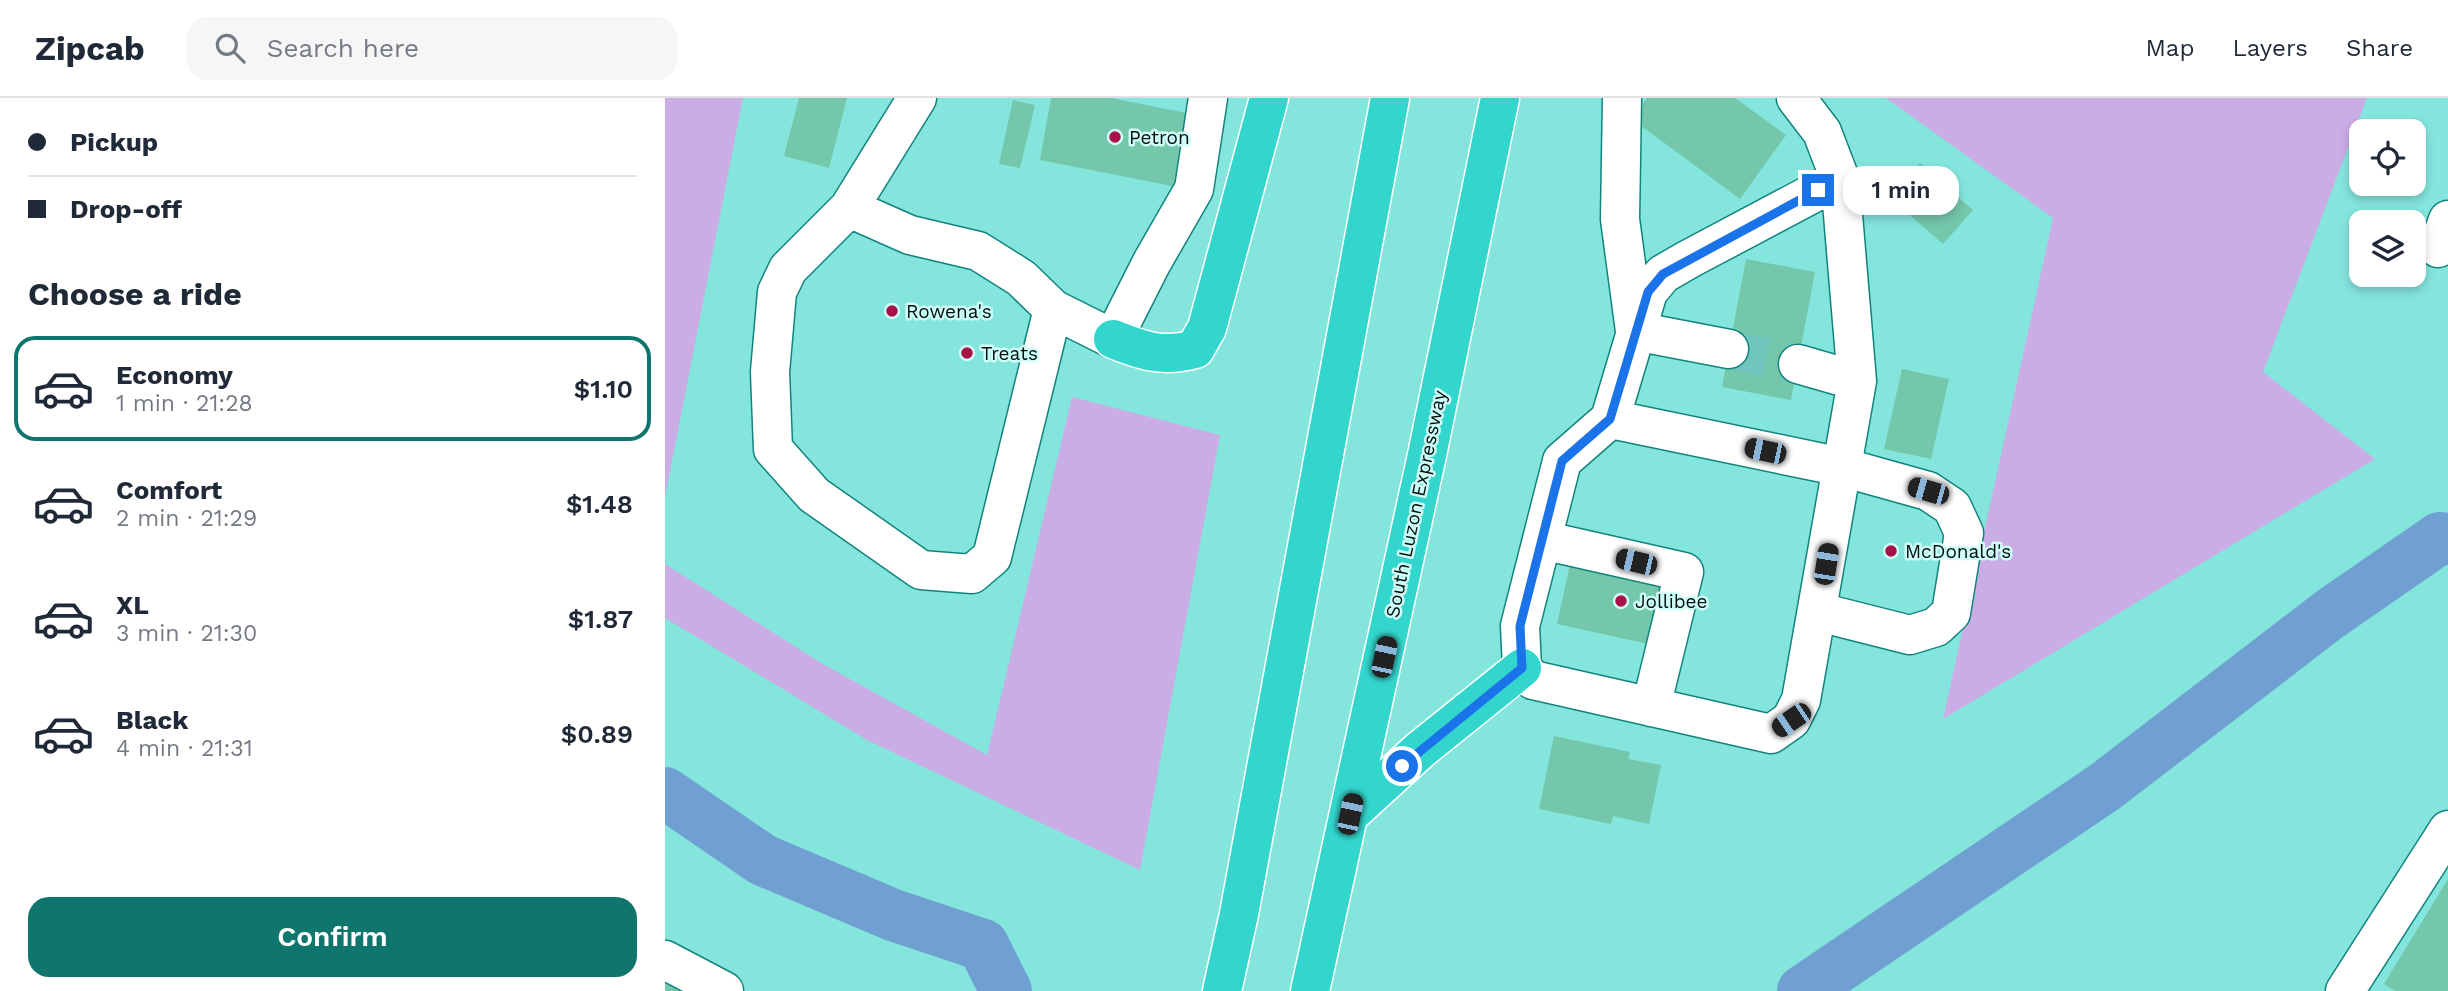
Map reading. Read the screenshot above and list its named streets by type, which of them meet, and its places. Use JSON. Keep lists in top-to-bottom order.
{
  "streets": {
    "highway": ["South Luzon Expressway"]
  },
  "places": [
    "Petron",
    "Rowena's",
    "Treats",
    "McDonald's",
    "Jollibee"
  ],
  "page": {
    "header": "Zipcab",
    "search": "Search here",
    "nav": ["Map", "Layers", "Share"],
    "banner": ["Pickup", "Drop-off"],
    "bubble": "1 min",
    "heading": "Choose a ride",
    "list": [
      {
        "name": "Economy",
        "note": "1 min · 21:28",
        "value": "$1.10"
      },
      {
        "name": "Comfort",
        "note": "2 min · 21:29",
        "value": "$1.48"
      },
      {
        "name": "XL",
        "note": "3 min · 21:30",
        "value": "$1.87"
      },
      {
        "name": "Black",
        "note": "4 min · 21:31",
        "value": "$0.89"
      }
    ],
    "buttons": "Confirm"
  }
}
